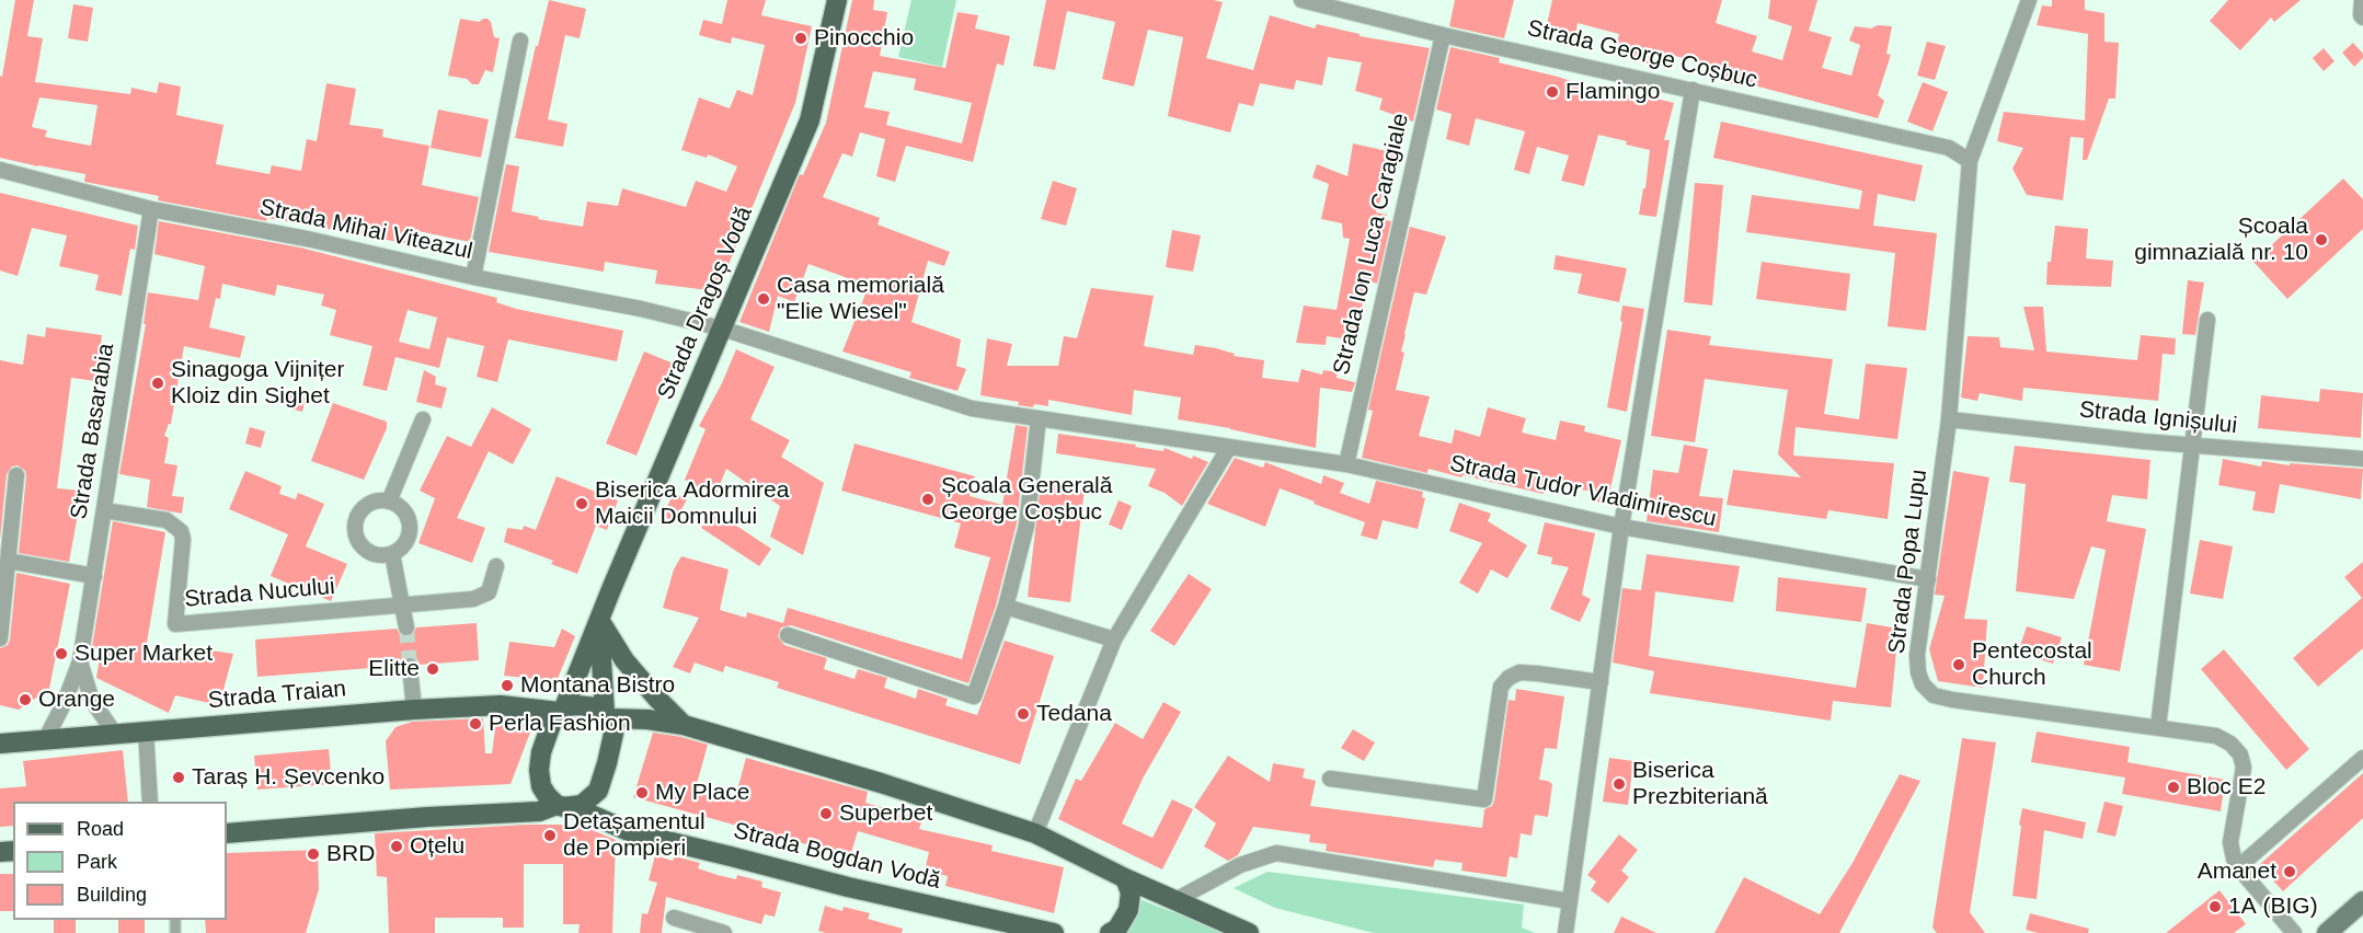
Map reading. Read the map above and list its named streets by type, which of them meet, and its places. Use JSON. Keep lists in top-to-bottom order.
{
  "streets": {
    "main road": ["Strada Dragoș Vodă", "Strada Traian", "Strada Bogdan Vodă"],
    "street": [
      "Strada George Coșbuc",
      "Strada Mihai Viteazul",
      "Strada Ion Luca Caragiale",
      "Strada Ignișului",
      "Strada Basarabia",
      "Strada Tudor Vladimirescu",
      "Strada Popa Lupu",
      "Strada Nucului"
    ]
  },
  "crossings": [
    ["Strada George Coșbuc", "Strada Ion Luca Caragiale"],
    ["Strada George Coșbuc", "Strada Popa Lupu"],
    ["Strada Mihai Viteazul", "Strada Dragoș Vodă"],
    ["Strada Mihai Viteazul", "Strada Basarabia"],
    ["Strada Mihai Viteazul", "Strada Tudor Vladimirescu"],
    ["Strada Ion Luca Caragiale", "Strada Tudor Vladimirescu"],
    ["Strada Dragoș Vodă", "Strada Tudor Vladimirescu"],
    ["Strada Dragoș Vodă", "Strada Traian"],
    ["Strada Dragoș Vodă", "Strada Bogdan Vodă"],
    ["Strada Ignișului", "Strada Popa Lupu"],
    ["Strada Basarabia", "Strada Nucului"],
    ["Strada Basarabia", "Strada Traian"],
    ["Strada Tudor Vladimirescu", "Strada Popa Lupu"],
    ["Strada Traian", "Strada Bogdan Vodă"]
  ],
  "places": [
    "Pinocchio",
    "Flamingo",
    "Școala gimnazială nr. 10",
    "Casa memorială \"Elie Wiesel\"",
    "Sinagoga Vijnițer Kloiz din Sighet",
    "Școala Generală George Coșbuc",
    "Biserica Adormirea Maicii Domnului",
    "Super Market",
    "Pentecostal Church",
    "Elitte",
    "Montana Bistro",
    "Orange",
    "Tedana",
    "Perla Fashion",
    "Taraș H. Șevcenko",
    "Biserica Prezbiteriană",
    "Bloc E2",
    "My Place",
    "Superbet",
    "Detașamentul de Pompieri",
    "Oțelu",
    "BRD",
    "Amanet",
    "1A (BIG)"
  ],
  "legend": ["Road", "Park", "Building"]
}
